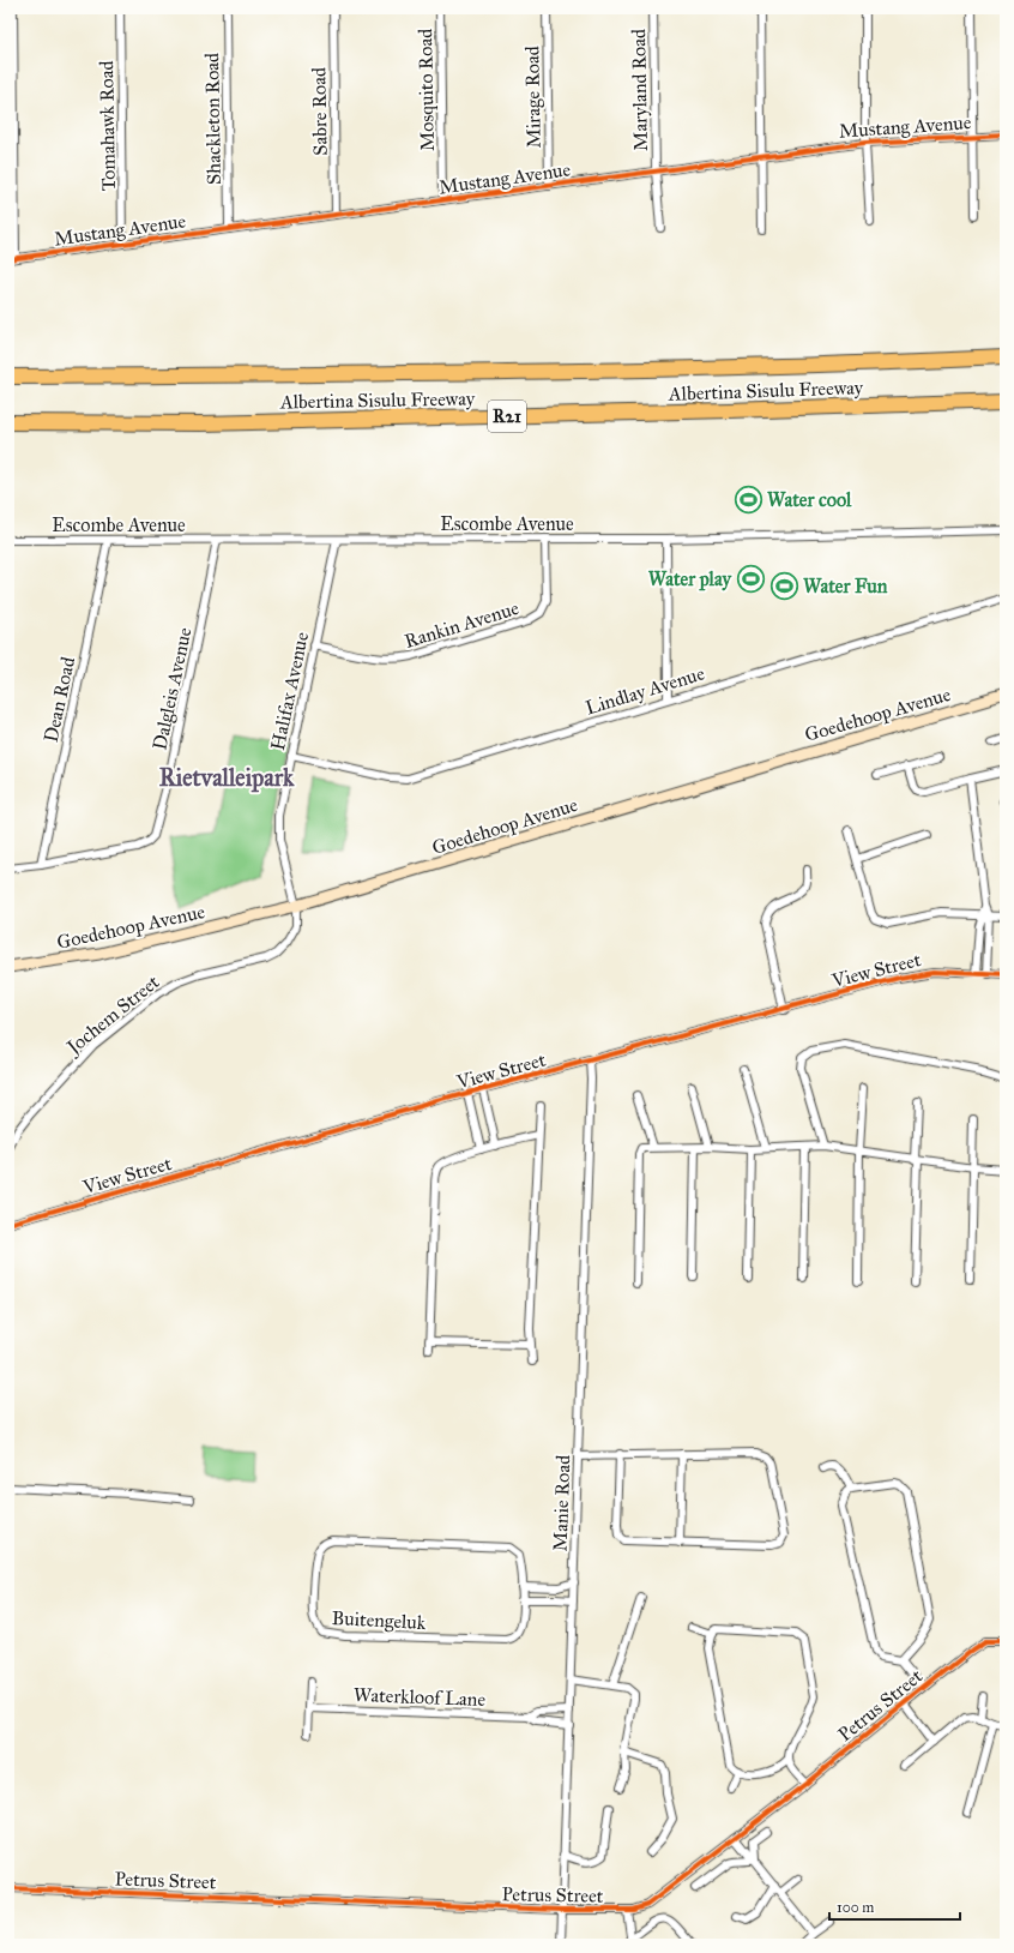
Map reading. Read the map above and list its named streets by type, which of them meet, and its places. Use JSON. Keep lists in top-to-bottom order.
{
  "streets": {
    "highway": ["Albertina Sisulu Freeway", "R21"],
    "main road": ["Goedehoop Avenue"],
    "street": [
      "Mosquito Road",
      "Maryland Road",
      "Mirage Road",
      "Sabre Road",
      "Shackleton Road",
      "Tomahawk Road",
      "Mustang Avenue",
      "Escombe Avenue",
      "Rankin Avenue",
      "Dalgleis Avenue",
      "Lindlay Avenue",
      "Halifax Avenue",
      "Dean Road",
      "View Street",
      "Jochem Street",
      "Manie Road",
      "Buitengeluk",
      "Waterkloof Lane",
      "Petrus Street"
    ]
  },
  "crossings": [
    ["Mosquito Road", "Mustang Avenue"],
    ["Maryland Road", "Mustang Avenue"],
    ["Mirage Road", "Mustang Avenue"],
    ["Sabre Road", "Mustang Avenue"],
    ["Shackleton Road", "Mustang Avenue"],
    ["Tomahawk Road", "Mustang Avenue"],
    ["Escombe Avenue", "Rankin Avenue"],
    ["Escombe Avenue", "Dalgleis Avenue"],
    ["Escombe Avenue", "Halifax Avenue"],
    ["Escombe Avenue", "Dean Road"],
    ["Rankin Avenue", "Halifax Avenue"],
    ["Dalgleis Avenue", "Dean Road"],
    ["Lindlay Avenue", "Halifax Avenue"],
    ["Halifax Avenue", "Goedehoop Avenue"],
    ["Halifax Avenue", "Jochem Street"],
    ["Goedehoop Avenue", "Jochem Street"],
    ["View Street", "Manie Road"],
    ["Manie Road", "Waterkloof Lane"],
    ["Manie Road", "Petrus Street"]
  ],
  "districts": ["Rietvalleipark"],
  "places": {
    "sports": ["Water cool", "Water play", "Water Fun"]
  },
  "scale_bar": "100 m"
}
